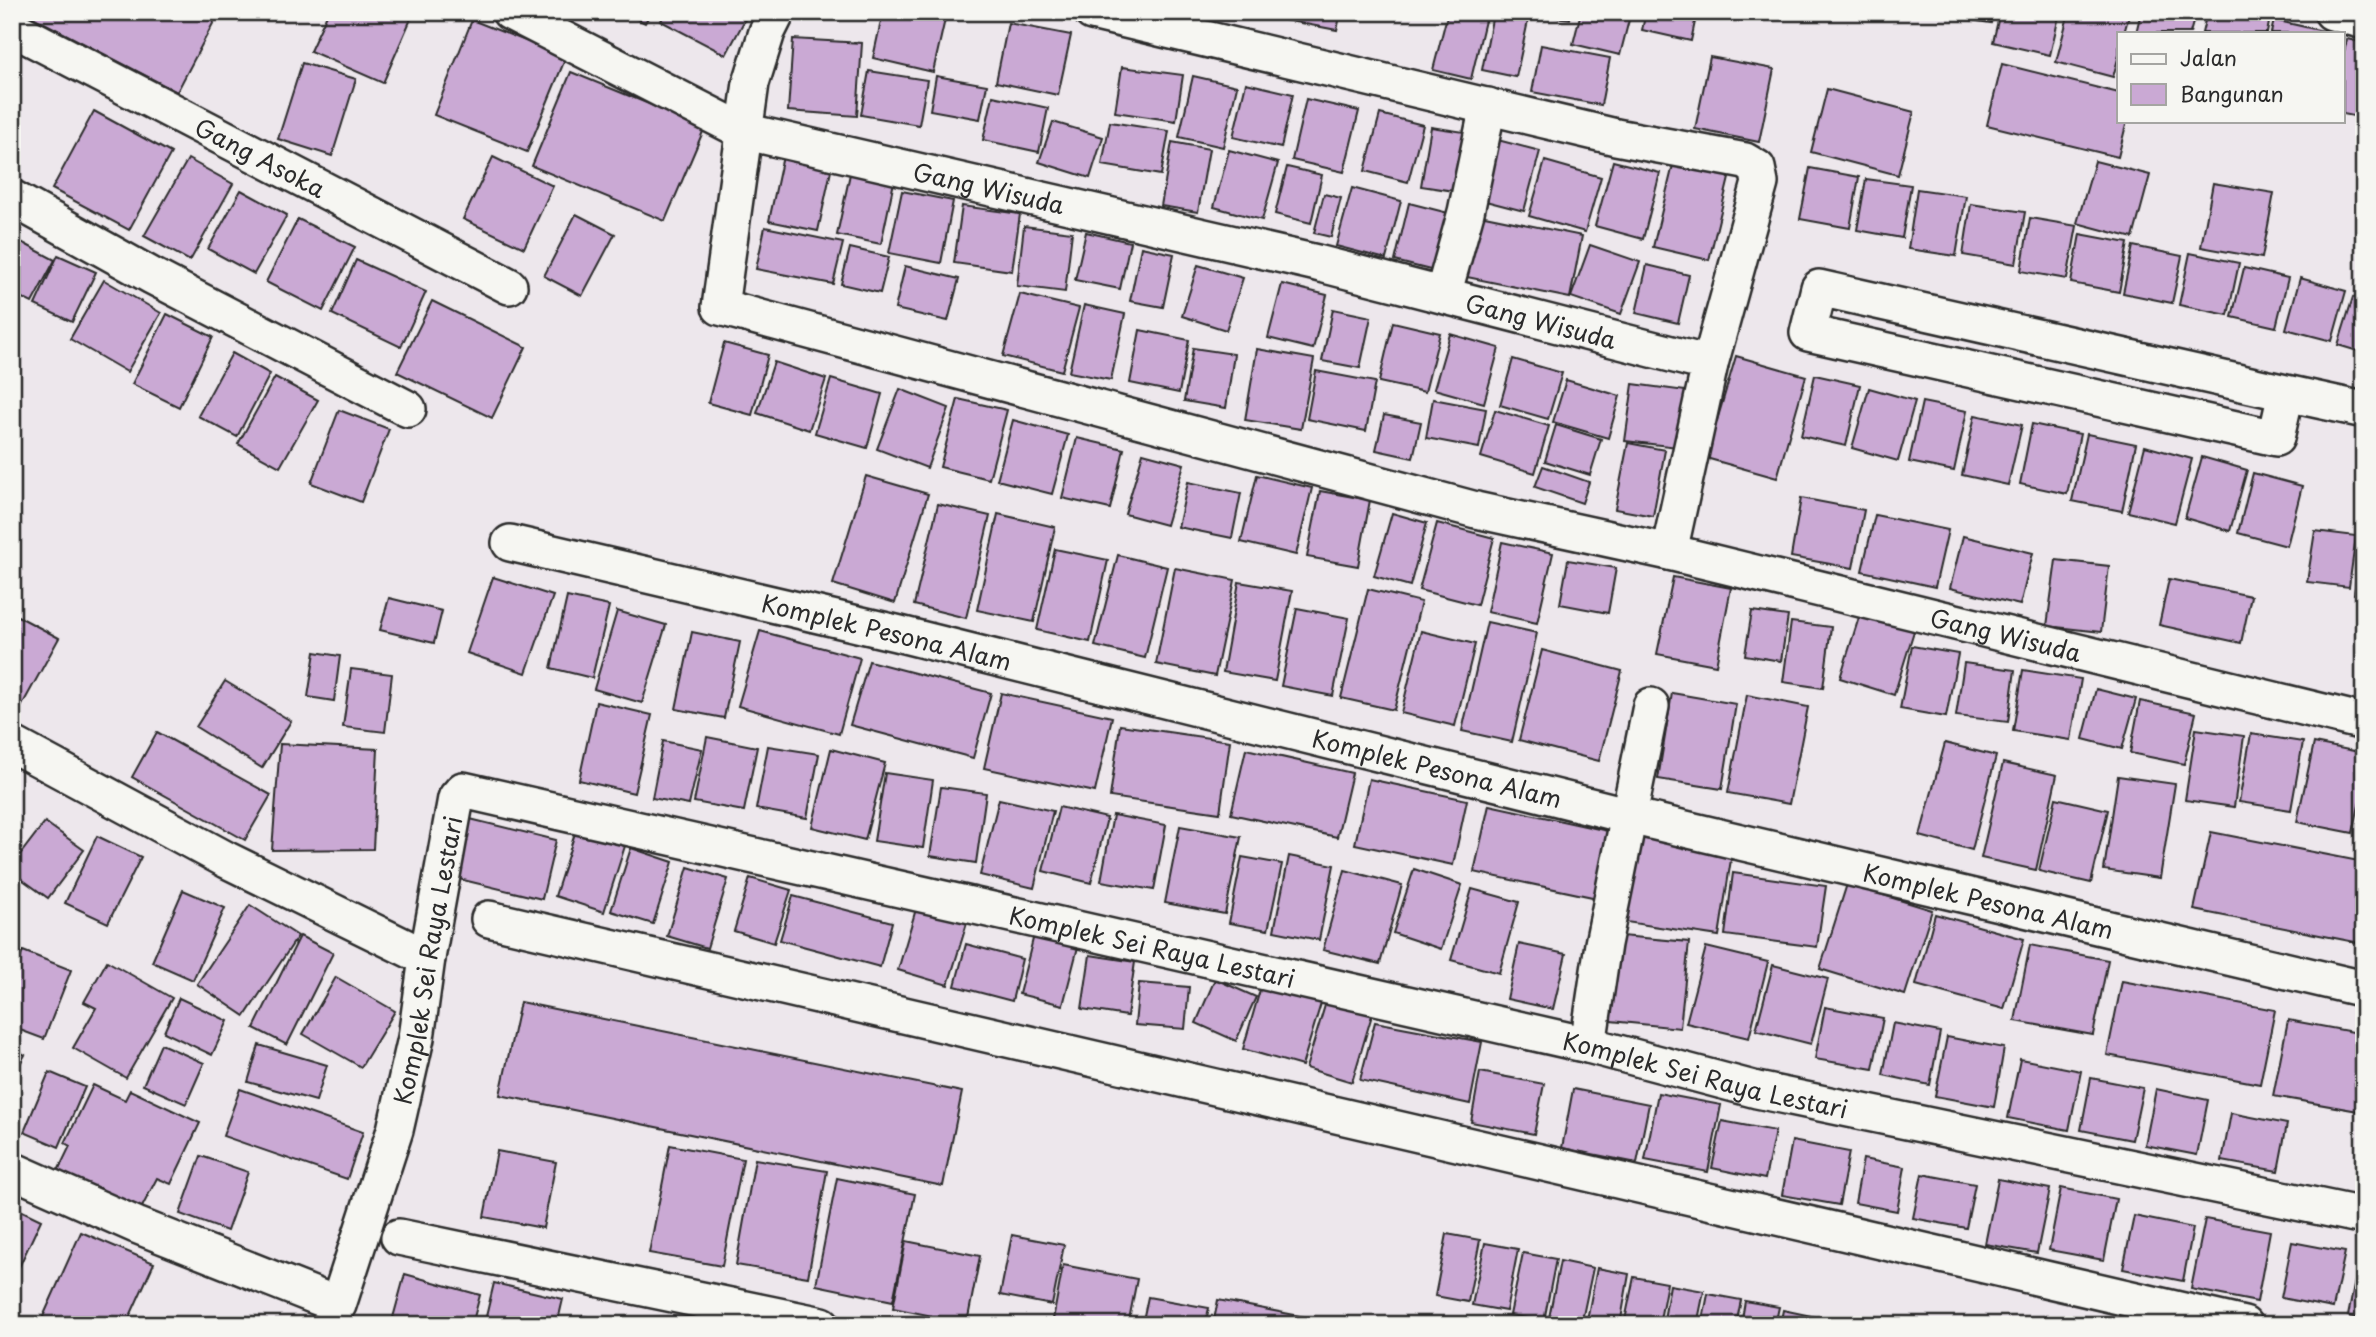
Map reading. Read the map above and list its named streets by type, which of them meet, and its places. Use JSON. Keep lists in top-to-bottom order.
{
  "streets": {
    "street": [
      "Gang Asoka",
      "Gang Wisuda",
      "Komplek Pesona Alam",
      "Komplek Sei Raya Lestari"
    ]
  },
  "legend": ["Jalan", "Bangunan"]
}
